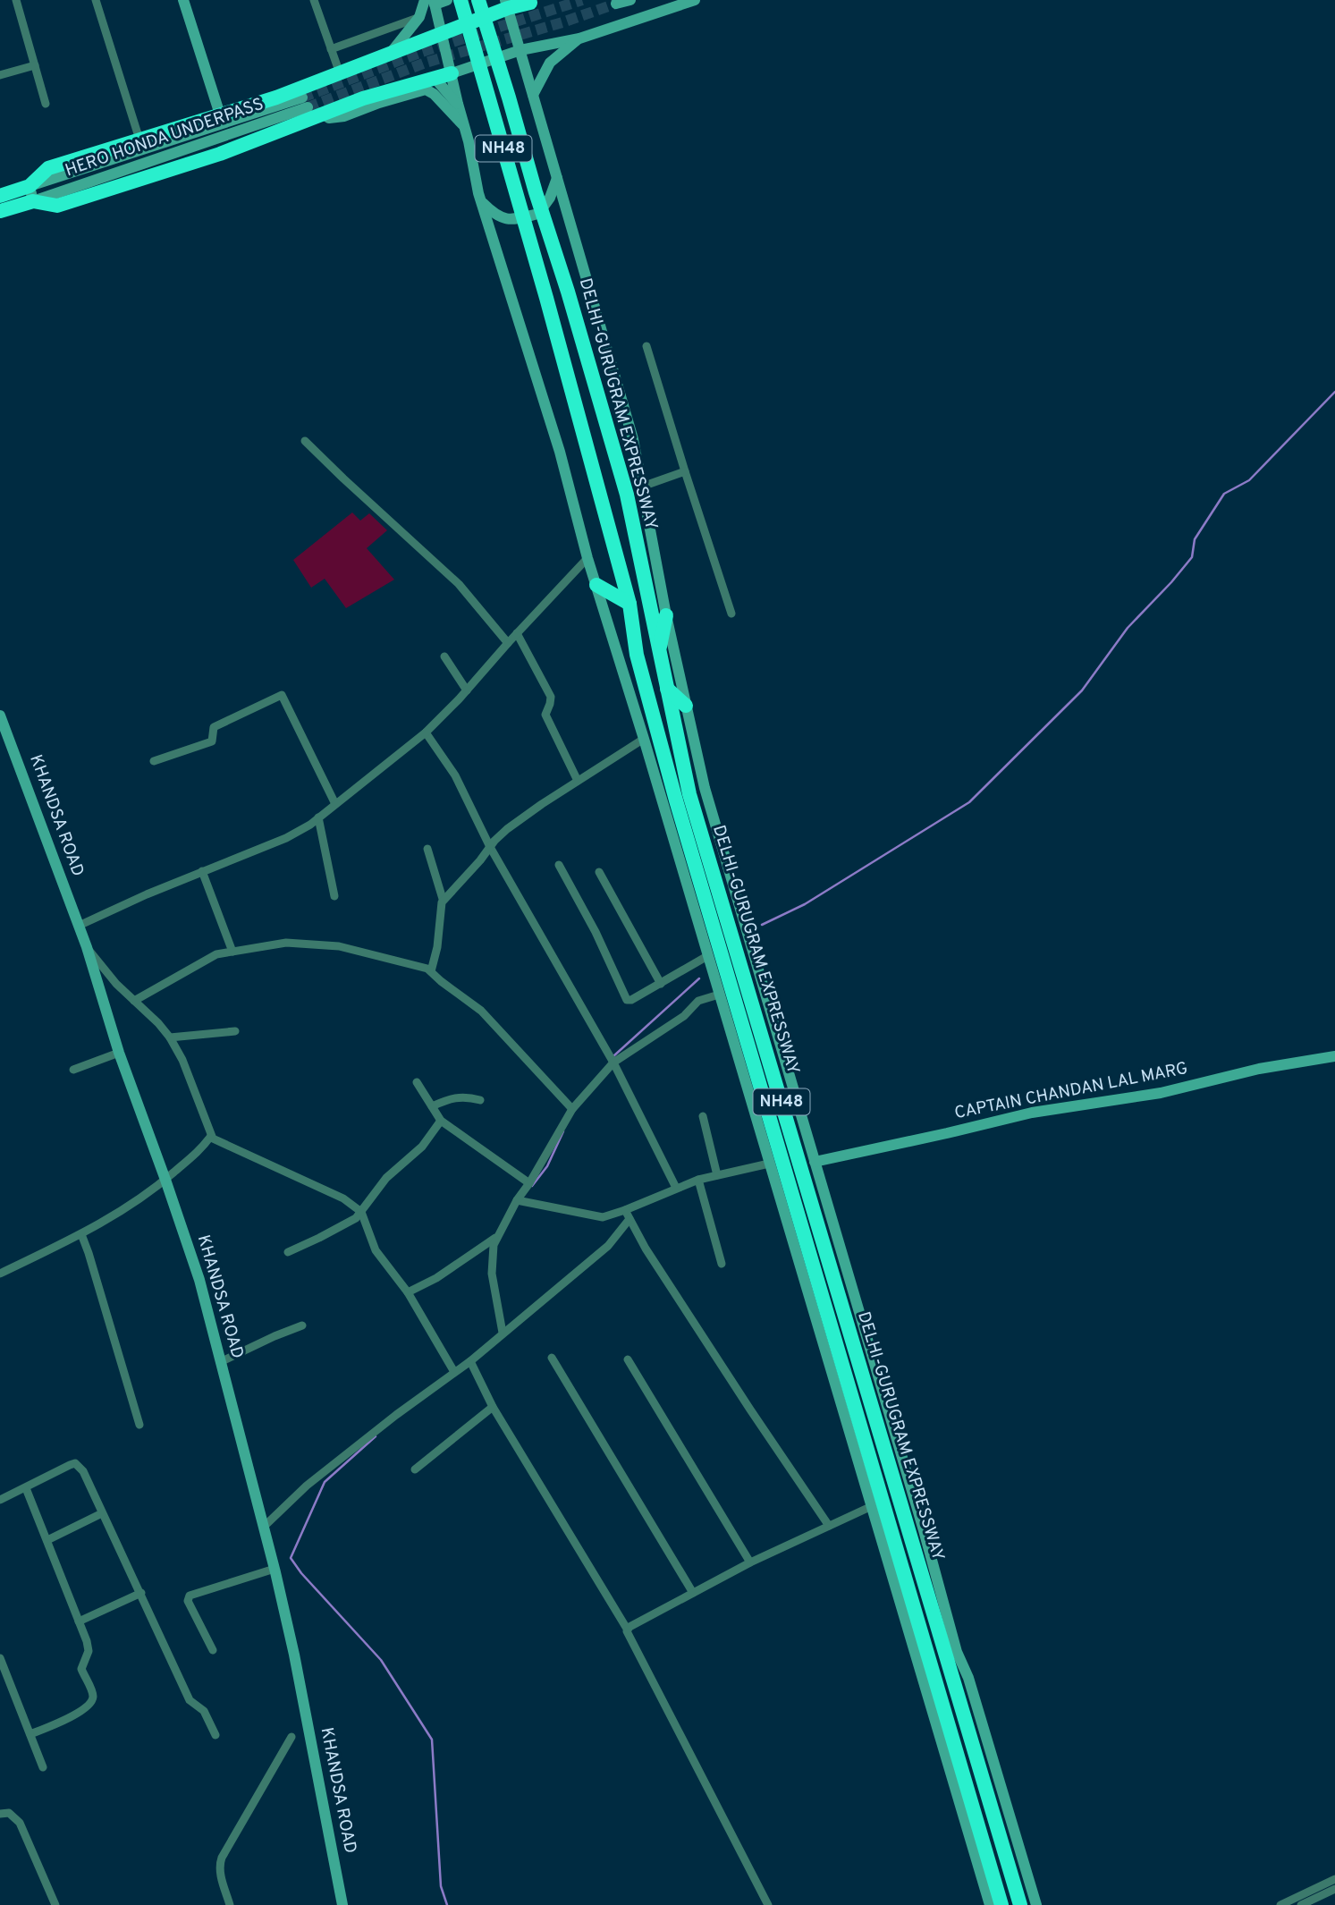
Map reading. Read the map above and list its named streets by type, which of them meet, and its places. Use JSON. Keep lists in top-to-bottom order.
{
  "streets": {
    "highway": ["NH48", "DELHI-GURUGRAM EXPRESSWAY"],
    "main road": ["HERO HONDA UNDERPASS", "KHANDSA ROAD", "CAPTAIN CHANDAN LAL MARG"]
  }
}
